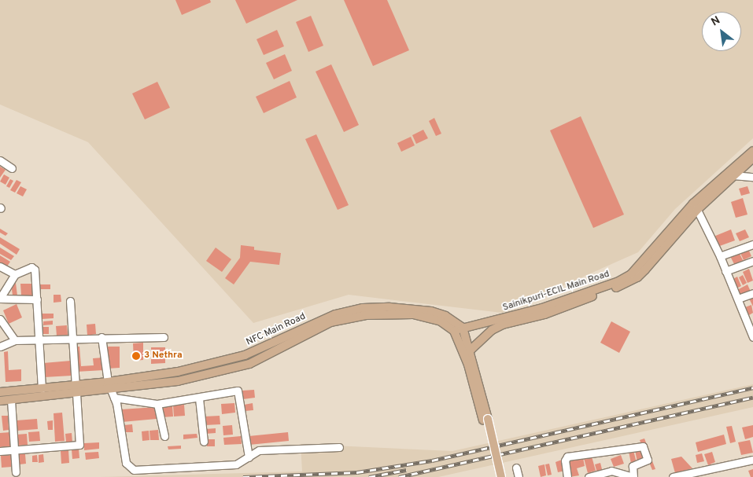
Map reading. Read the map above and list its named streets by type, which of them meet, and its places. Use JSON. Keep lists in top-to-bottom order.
{
  "streets": {
    "main road": ["Sainikpuri-ECIL Main Road", "NFC Main Road"]
  },
  "crossings": [
    ["Sainikpuri-ECIL Main Road", "NFC Main Road"]
  ],
  "places": ["3 Nethra"],
  "north": "top left"
}
